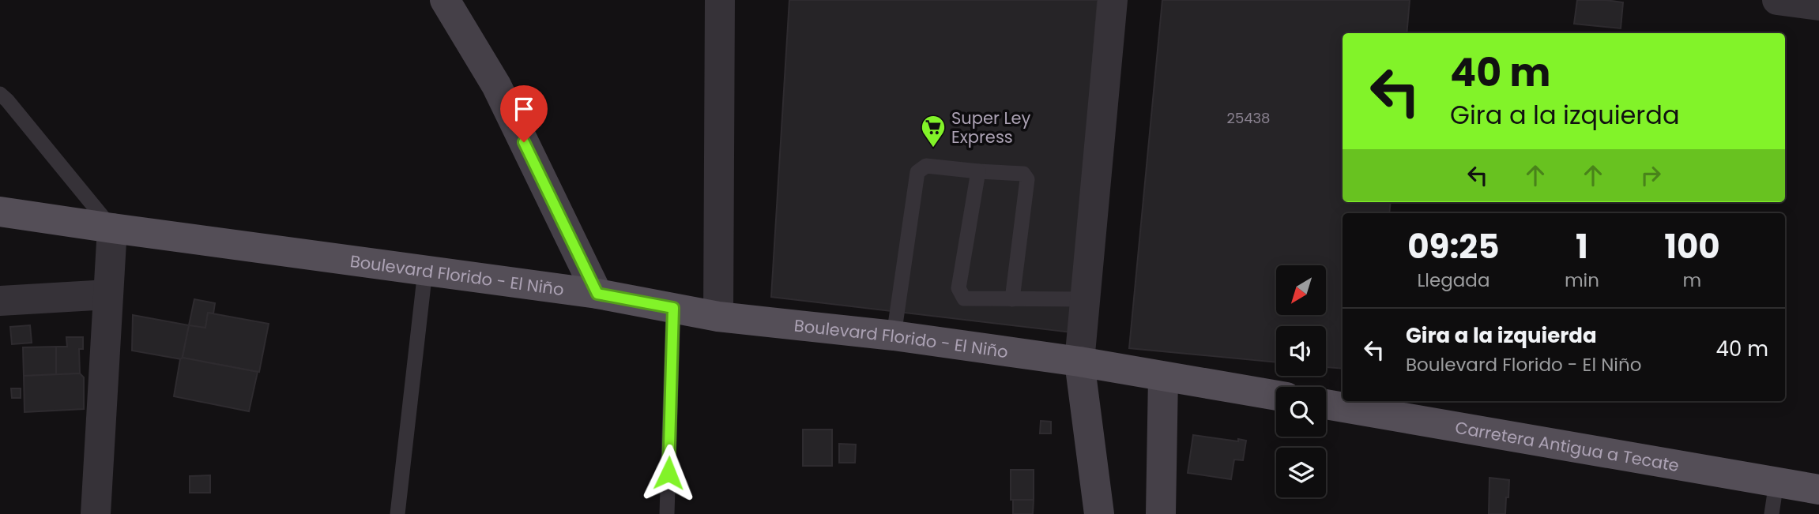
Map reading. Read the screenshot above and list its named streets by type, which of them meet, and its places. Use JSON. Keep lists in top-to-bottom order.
{
  "streets": {
    "main road": ["Boulevard Florido - El Niño", "Carretera Antigua a Tecate"]
  },
  "places": {
    "supermarket": ["Super Ley Express"]
  },
  "house_numbers": ["25438"],
  "north": "bottom left",
  "page": {
    "turn": ["40 m", "Gira a la izquierda"],
    "eta": [
      "09:25",
      "Llegada",
      "1",
      "min",
      "100",
      "m"
    ],
    "list": [
      {
        "name": "Gira a la izquierda",
        "note": "Boulevard Florido - El Niño",
        "value": "40 m"
      }
    ]
  }
}
